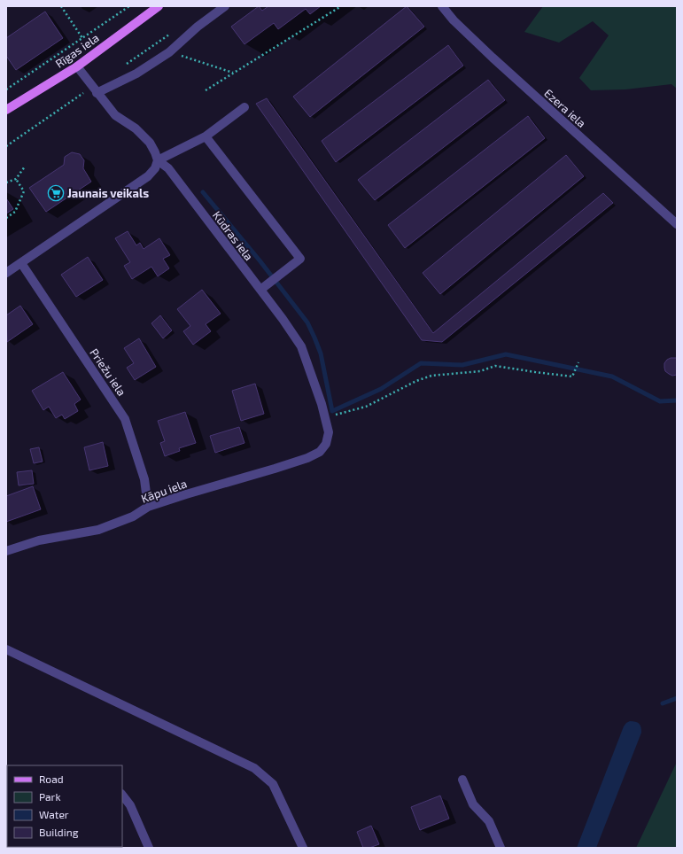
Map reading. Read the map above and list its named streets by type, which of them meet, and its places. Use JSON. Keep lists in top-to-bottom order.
{
  "streets": {
    "main road": ["Rīgas iela"],
    "street": [
      "Ezera iela",
      "Kūdras iela",
      "Priežu iela",
      "Kāpu iela"
    ]
  },
  "crossings": [
    ["Rīgas iela", "Kūdras iela"],
    ["Kūdras iela", "Kāpu iela"],
    ["Priežu iela", "Kāpu iela"]
  ],
  "places": {
    "supermarket": ["Jaunais veikals"]
  },
  "legend": [
    "Road",
    "Park",
    "Water",
    "Building"
  ]
}
